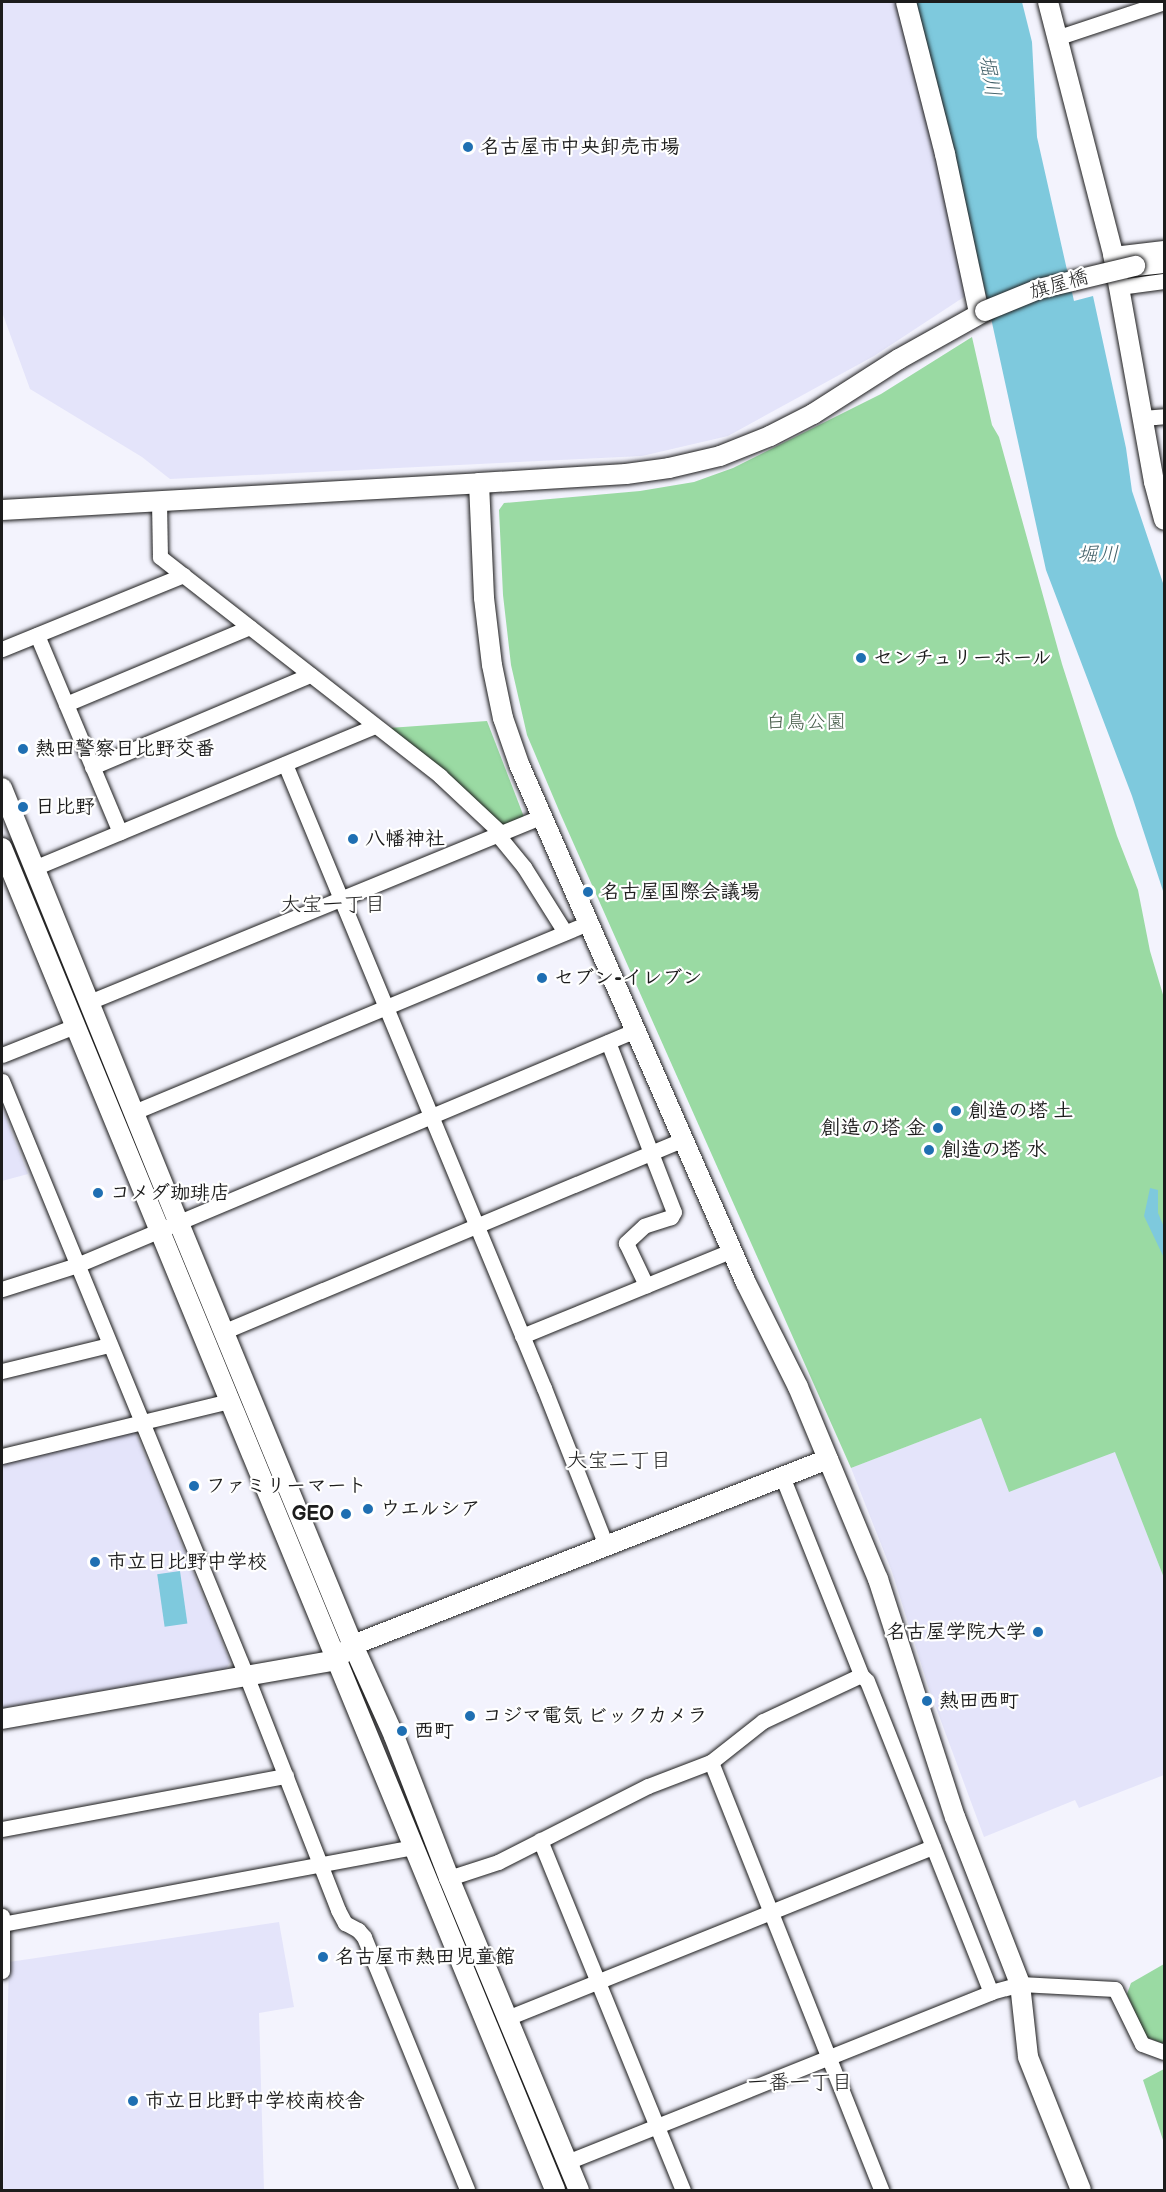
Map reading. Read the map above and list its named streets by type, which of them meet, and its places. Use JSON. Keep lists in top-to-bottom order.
{
  "streets": {
    "street": ["旗屋橋"]
  },
  "districts": ["大宝一丁目", "大宝二丁目", "一番一丁目"],
  "water": ["堀川"],
  "parks": ["白鳥公園"],
  "places": [
    "名古屋市中央卸売市場",
    "センチュリーホール",
    "熱田警察日比野交番",
    "日比野",
    "八幡神社",
    "名古屋国際会議場",
    "セブン-イレブン",
    "創造の塔 土",
    "創造の塔 金",
    "創造の塔 水",
    "コメダ珈琲店",
    "ファミリーマート",
    "ウエルシア",
    "GEO",
    "市立日比野中学校",
    "名古屋学院大学",
    "熱田西町",
    "コジマ電気 ビックカメラ",
    "西町",
    "名古屋市熱田児童館",
    "市立日比野中学校南校舎"
  ]
}
